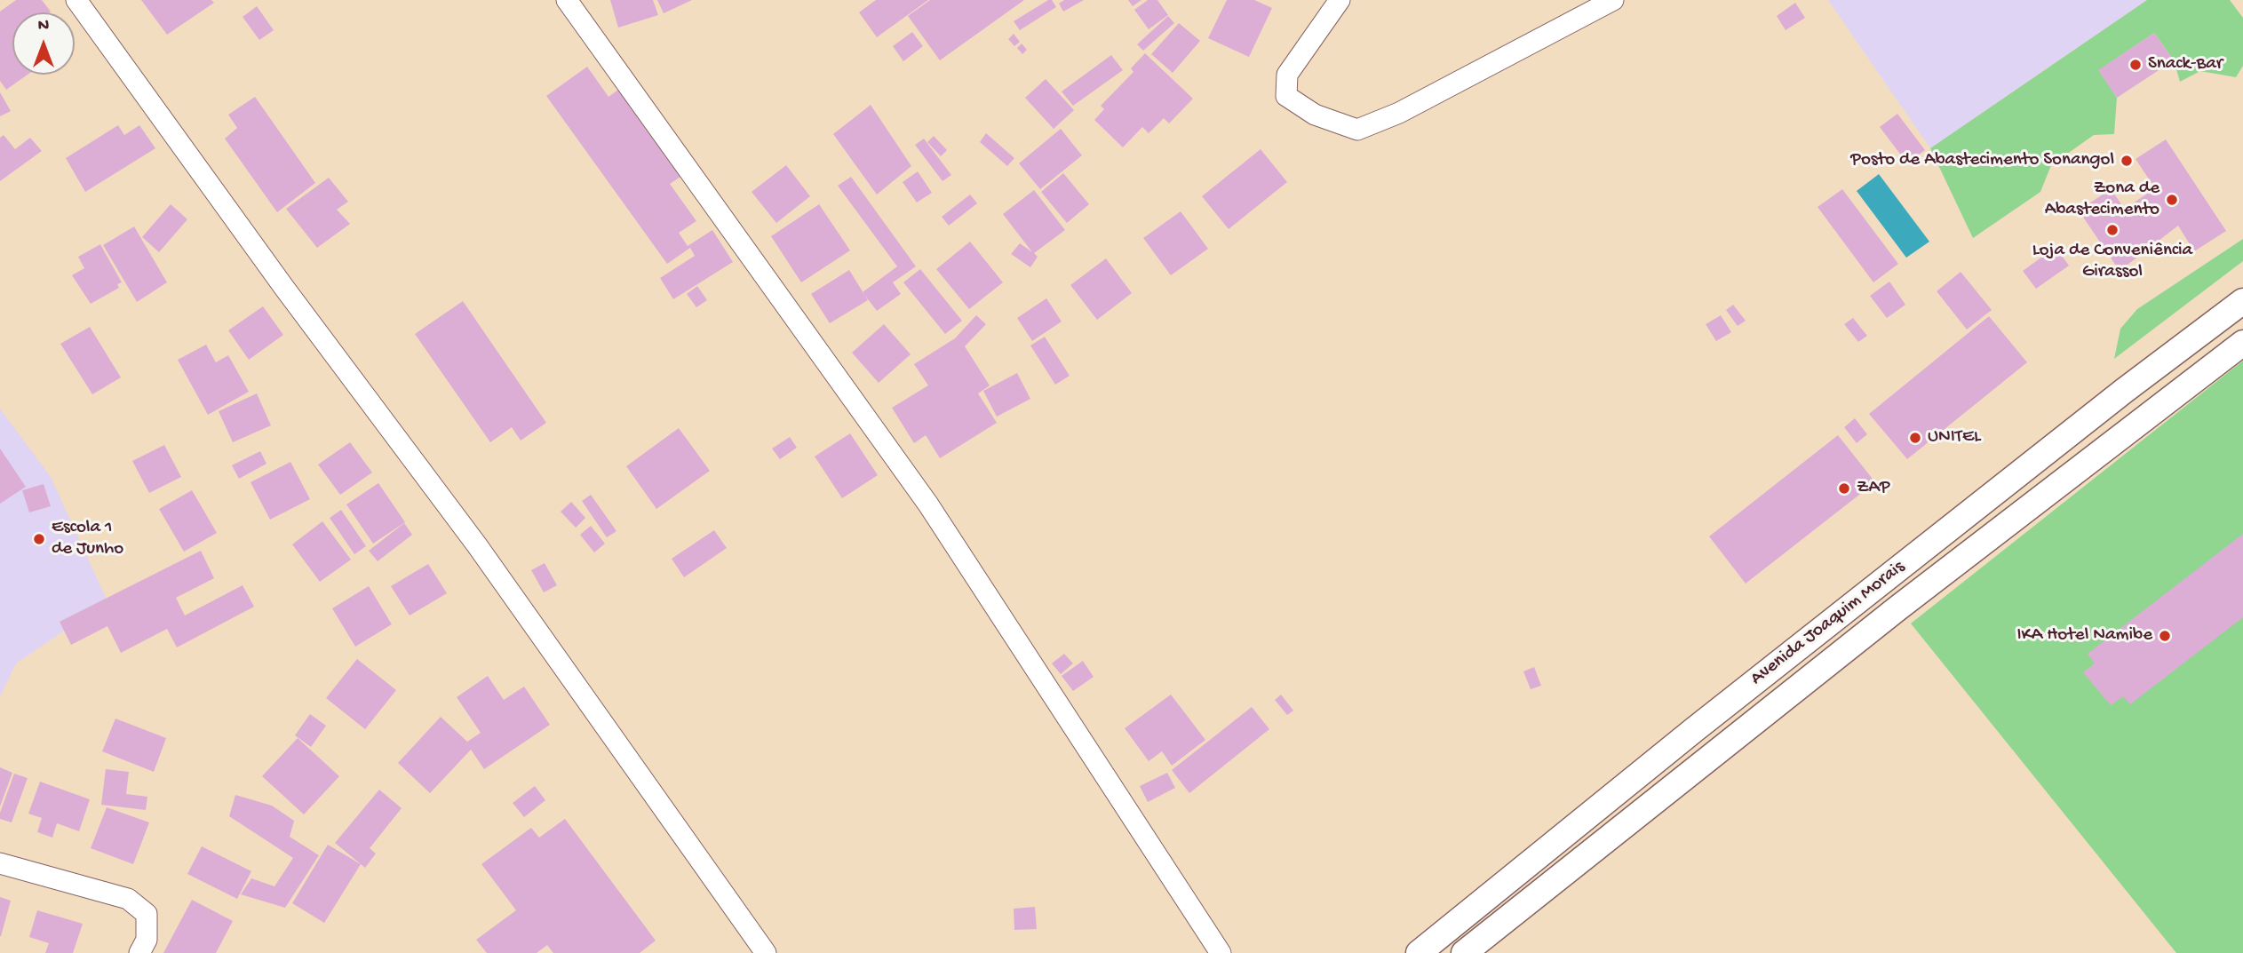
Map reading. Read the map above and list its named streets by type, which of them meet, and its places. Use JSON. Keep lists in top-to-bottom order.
{
  "streets": {
    "street": ["Avenida Joaquim Morais"]
  },
  "places": [
    "Snack-Bar",
    "Posto de Abastecimento Sonangol",
    "Zona de Abastecimento",
    "Loja de Conveniência Girassol",
    "UNITEL",
    "ZAP",
    "Escola 1 de Junho",
    "IKA Hotel Namibe"
  ],
  "north": "top"
}
